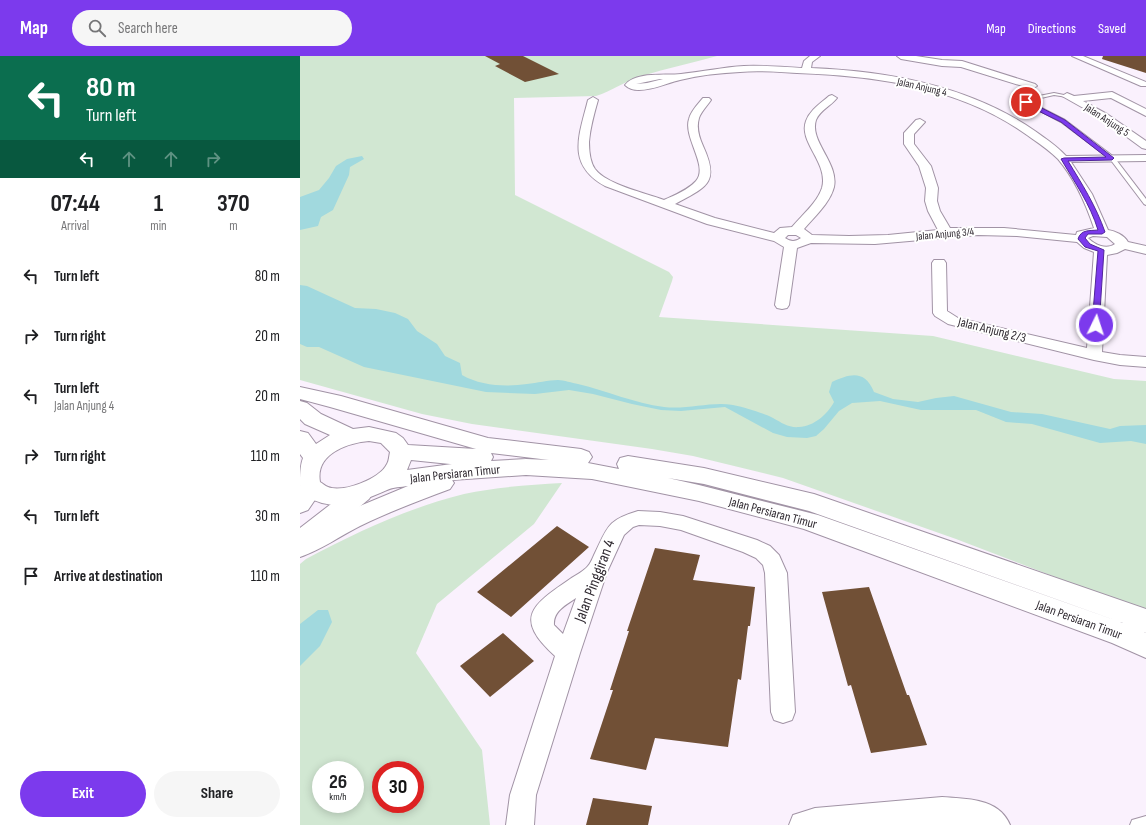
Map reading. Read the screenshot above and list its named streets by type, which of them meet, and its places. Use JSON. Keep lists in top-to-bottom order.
{
  "streets": {
    "main road": ["Jalan Persiaran Timur"],
    "street": [
      "Jalan Anjung 4",
      "Jalan Anjung 5",
      "Jalan Anjung 3/4",
      "Jalan Anjung 2/3",
      "Jalan Pinggiran 4"
    ]
  },
  "page": {
    "header": "Map",
    "search": "Search here",
    "nav": ["Map", "Directions", "Saved"],
    "turn": ["80 m", "Turn left"],
    "eta": [
      "07:44",
      "Arrival",
      "1",
      "min",
      "370",
      "m"
    ],
    "list": [
      {
        "name": "Turn left",
        "value": "80 m"
      },
      {
        "name": "Turn right",
        "value": "20 m"
      },
      {
        "name": "Turn left",
        "note": "Jalan Anjung 4",
        "value": "20 m"
      },
      {
        "name": "Turn right",
        "value": "110 m"
      },
      {
        "name": "Turn left",
        "value": "30 m"
      },
      {
        "name": "Arrive at destination",
        "value": "110 m"
      }
    ],
    "speed": "26 km/h",
    "limit": "30",
    "buttons": ["Exit", "Share"]
  }
}
